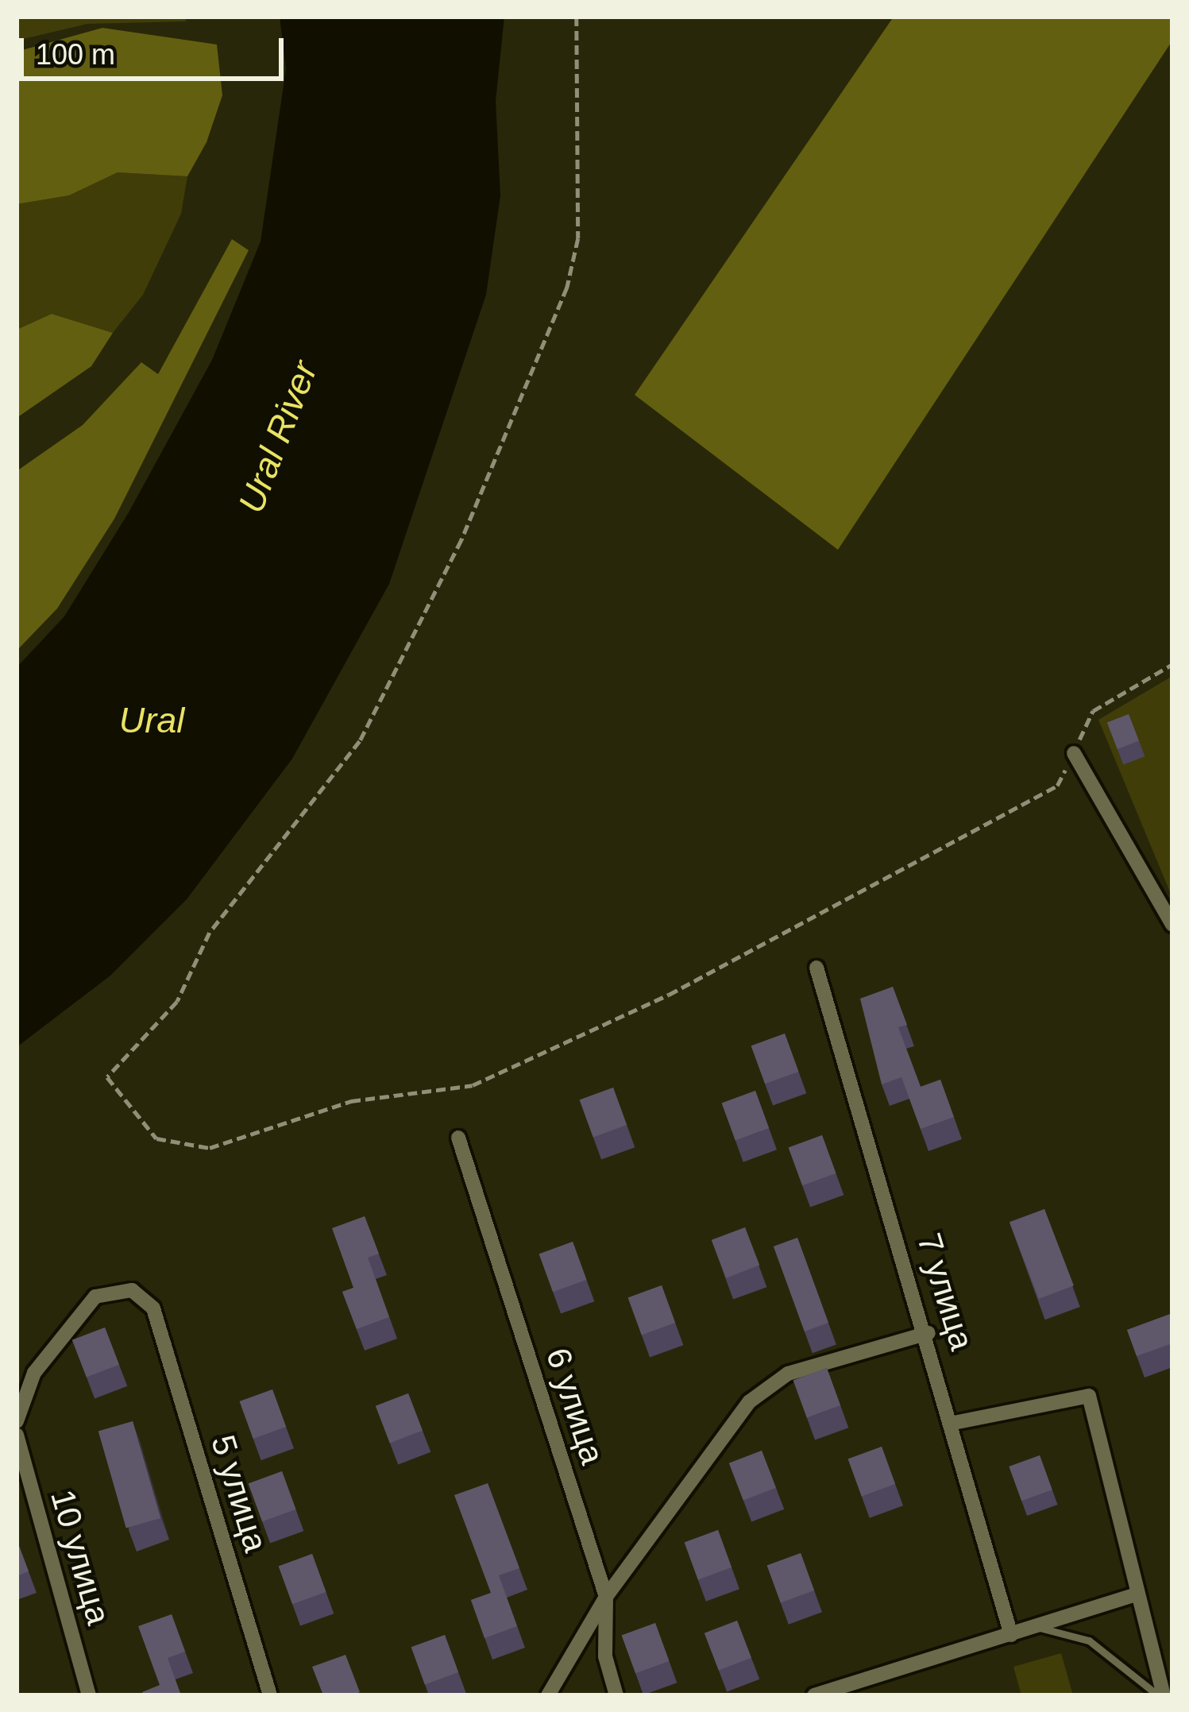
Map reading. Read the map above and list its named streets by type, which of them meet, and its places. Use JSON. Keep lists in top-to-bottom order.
{
  "streets": {
    "street": [
      "7 улица",
      "6 улица",
      "5 улица",
      "10 улица"
    ]
  },
  "water": ["Ural River", "Ural"],
  "scale_bar": "100 m"
}
